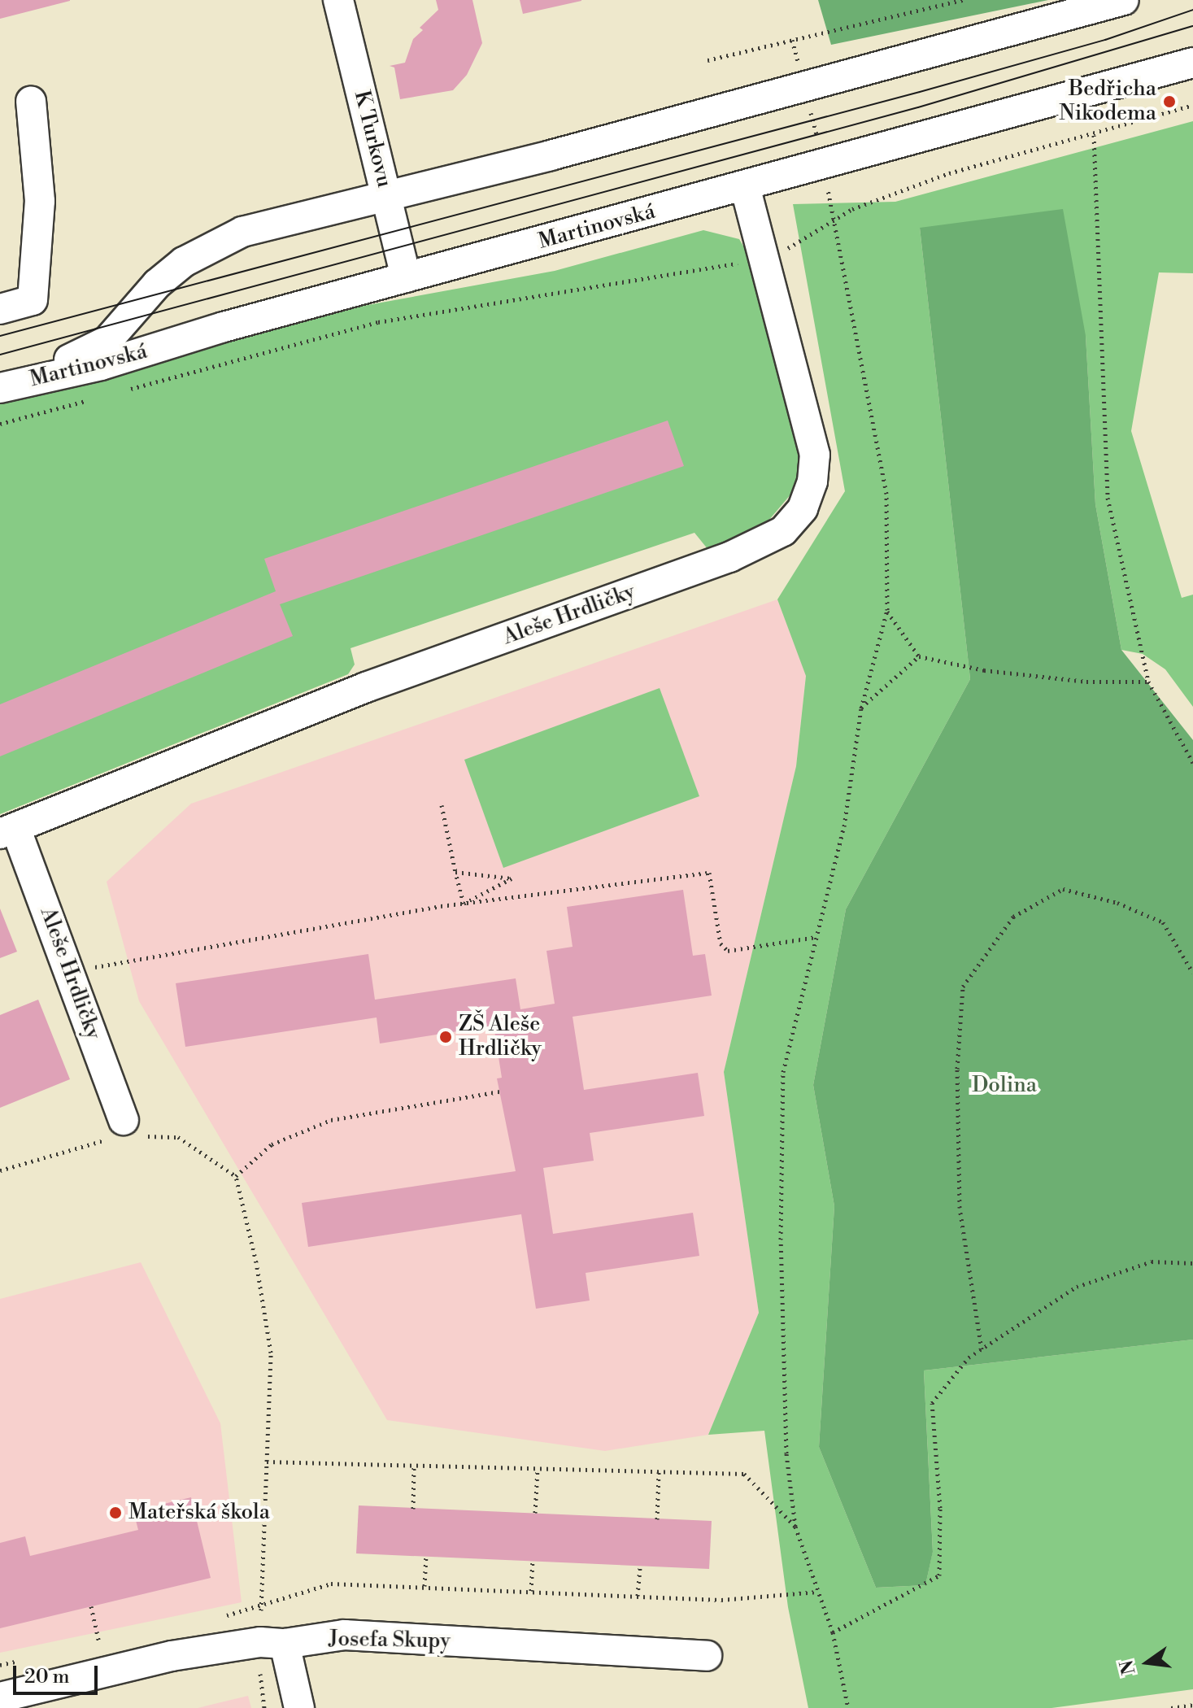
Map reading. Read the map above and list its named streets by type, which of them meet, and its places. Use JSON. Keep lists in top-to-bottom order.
{
  "streets": {
    "street": [
      "K Turkovu",
      "Martinovská",
      "Aleše Hrdličky",
      "Josefa Skupy"
    ]
  },
  "crossings": [
    ["K Turkovu", "Martinovská"],
    ["Martinovská", "Aleše Hrdličky"]
  ],
  "parks": ["Dolina"],
  "places": ["Bedřicha Nikodema", "ZŠ Aleše Hrdličky", "Mateřská škola"],
  "scale_bar": "20 m",
  "north": "left"
}
